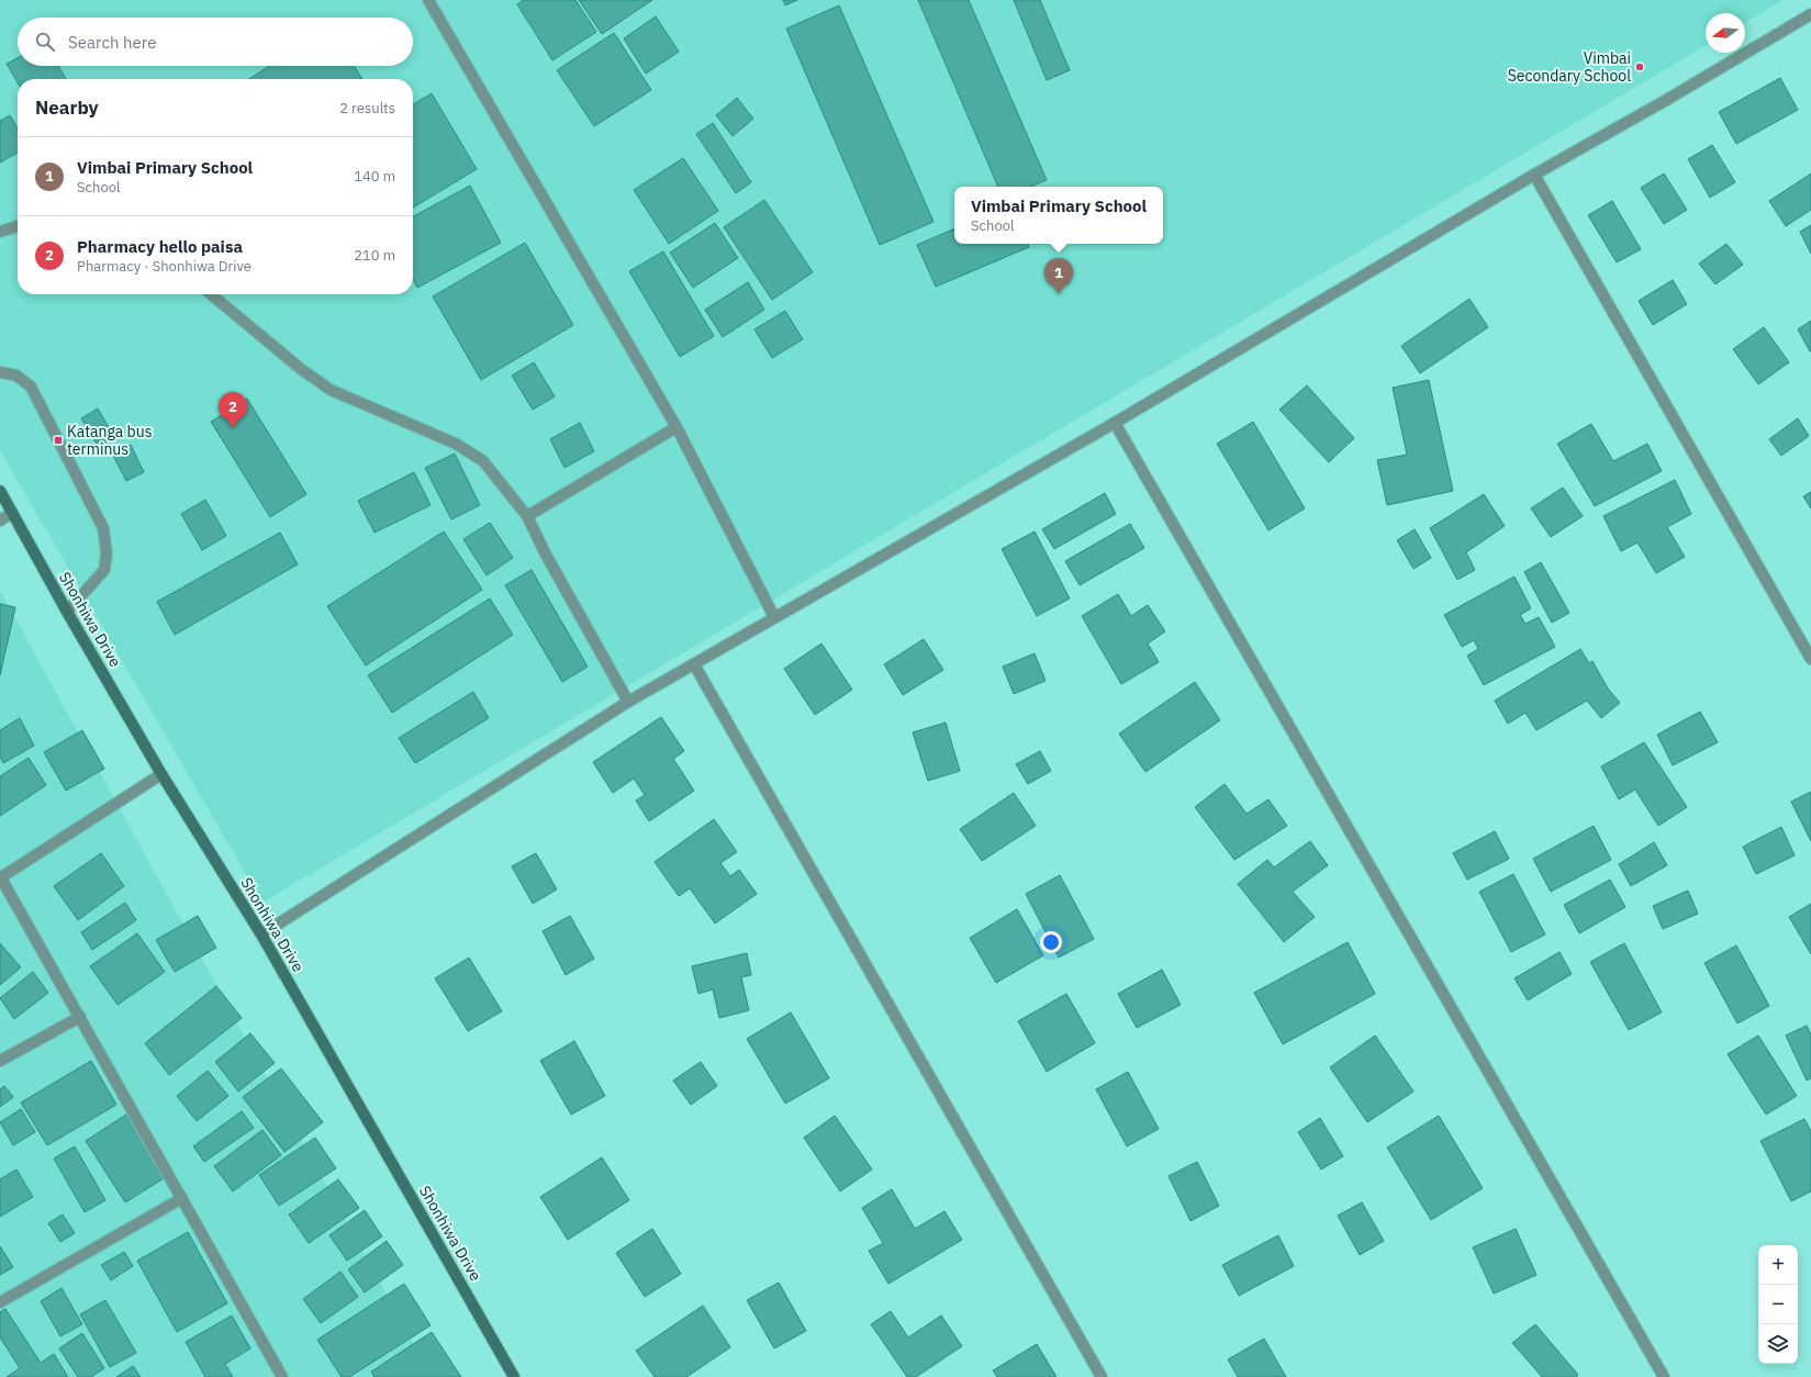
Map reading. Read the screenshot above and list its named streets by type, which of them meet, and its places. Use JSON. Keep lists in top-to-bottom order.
{
  "streets": {
    "street": ["Shonhiwa Drive"]
  },
  "places": {
    "other": ["Vimbai Secondary School"],
    "transit": ["Katanga bus terminus"]
  },
  "north": "left",
  "page": {
    "search": "Search here",
    "heading": ["Nearby", "2 results"],
    "list": [
      {
        "mark": "1",
        "name": "Vimbai Primary School",
        "note": "School",
        "value": "140 m"
      },
      {
        "mark": "2",
        "name": "Pharmacy hello paisa",
        "note": "Pharmacy · Shonhiwa Drive",
        "value": "210 m"
      }
    ],
    "popup": ["Vimbai Primary School", "School"],
    "pins": ["1", "2"],
    "map_buttons": ["+", "−"]
  }
}
